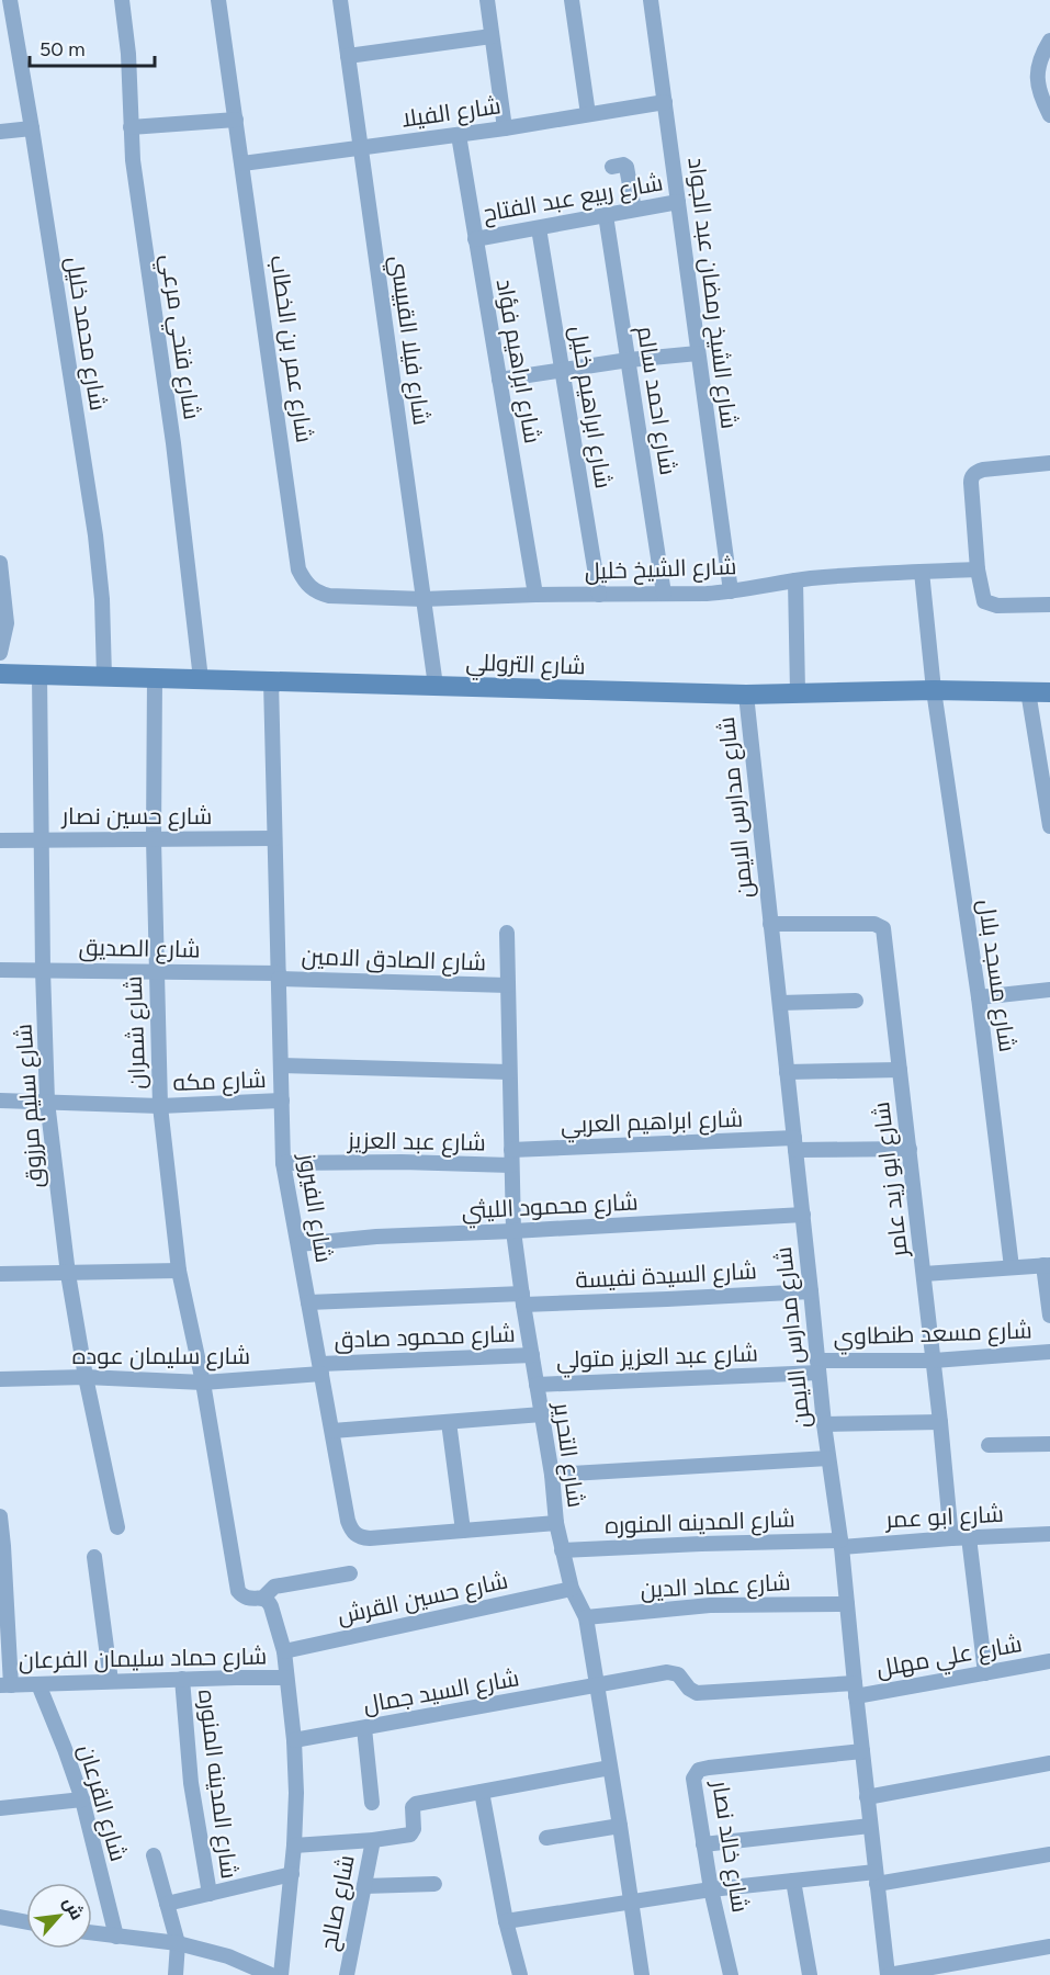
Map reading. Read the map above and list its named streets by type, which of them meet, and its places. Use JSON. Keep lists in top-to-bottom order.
{
  "streets": {
    "street": [
      "شارع الفيلا",
      "شارع ربيع عبد الفتاح",
      "شارع الشيخ رمضان عبد الجواد",
      "شارع محمد خليل",
      "شارع فتحي مرعي",
      "شارع فيلا القبيسي",
      "شارع عمر بن الخطاب",
      "شارع ابراهيم فؤاد",
      "شارع احمد سالم",
      "شارع ابراهيم خليل",
      "شارع الشيخ خليل",
      "شارع التروللي",
      "شارع مدارس الايمن",
      "شارع حسين نصار",
      "شارع الصديق",
      "شارع الصادق الامين",
      "شارع مسجد بلال",
      "شارع شمران",
      "شارع مكه",
      "شارع سليم مرزوق",
      "شارع ابراهيم العربي",
      "شارع عبد العزيز",
      "شارع ابو زيد عامر",
      "شارع محمود الليثي",
      "شارع الفيروز",
      "شارع السيدة نفيسة",
      "شارع مسعد طنطاوي",
      "شارع محمود صادق",
      "شارع سليمان عوده",
      "شارع عبد العزيز متولي",
      "شارع التحرير",
      "شارع ابو عمر",
      "شارع المدينه المنوره",
      "شارع عماد الدين",
      "شارع حسين القرش",
      "شارع علي مهلل",
      "شارع حماد سليمان الفرعان",
      "شارع السيد جمال",
      "شارع القرعان",
      "شارع خالد نصار",
      "شارع صالح"
    ]
  },
  "crossings": [
    ["شارع الفيلا", "شارع الشيخ رمضان عبد الجواد"],
    ["شارع الفيلا", "شارع فيلا القبيسي"],
    ["شارع الفيلا", "شارع عمر بن الخطاب"],
    ["شارع الفيلا", "شارع ابراهيم فؤاد"],
    ["شارع ربيع عبد الفتاح", "شارع الشيخ رمضان عبد الجواد"],
    ["شارع ربيع عبد الفتاح", "شارع ابراهيم فؤاد"],
    ["شارع ربيع عبد الفتاح", "شارع احمد سالم"],
    ["شارع ربيع عبد الفتاح", "شارع ابراهيم خليل"],
    ["شارع الشيخ رمضان عبد الجواد", "شارع الشيخ خليل"],
    ["شارع محمد خليل", "شارع التروللي"],
    ["شارع فتحي مرعي", "شارع التروللي"],
    ["شارع فيلا القبيسي", "شارع عمر بن الخطاب"],
    ["شارع فيلا القبيسي", "شارع الشيخ خليل"],
    ["شارع فيلا القبيسي", "شارع التروللي"],
    ["شارع عمر بن الخطاب", "شارع الشيخ خليل"],
    ["شارع ابراهيم فؤاد", "شارع الشيخ خليل"],
    ["شارع احمد سالم", "شارع الشيخ خليل"],
    ["شارع ابراهيم خليل", "شارع الشيخ خليل"],
    ["شارع الشيخ خليل", "شارع مسجد بلال"],
    ["شارع التروللي", "شارع مدارس الايمن"],
    ["شارع التروللي", "شارع مسجد بلال"],
    ["شارع التروللي", "شارع شمران"],
    ["شارع التروللي", "شارع سليم مرزوق"],
    ["شارع التروللي", "شارع الفيروز"],
    ["شارع مدارس الايمن", "شارع ابراهيم العربي"],
    ["شارع مدارس الايمن", "شارع ابو زيد عامر"],
    ["شارع مدارس الايمن", "شارع محمود الليثي"],
    ["شارع مدارس الايمن", "شارع السيدة نفيسة"],
    ["شارع مدارس الايمن", "شارع مسعد طنطاوي"],
    ["شارع مدارس الايمن", "شارع عبد العزيز متولي"],
    ["شارع مدارس الايمن", "شارع ابو عمر"],
    ["شارع مدارس الايمن", "شارع المدينه المنوره"],
    ["شارع مدارس الايمن", "شارع عماد الدين"],
    ["شارع مدارس الايمن", "شارع علي مهلل"],
    ["شارع مدارس الايمن", "شارع خالد نصار"],
    ["شارع حسين نصار", "شارع شمران"],
    ["شارع حسين نصار", "شارع سليم مرزوق"],
    ["شارع حسين نصار", "شارع الفيروز"],
    ["شارع الصديق", "شارع الصادق الامين"],
    ["شارع الصديق", "شارع شمران"],
    ["شارع الصديق", "شارع سليم مرزوق"],
    ["شارع الصديق", "شارع الفيروز"],
    ["شارع الصادق الامين", "شارع الفيروز"],
    ["شارع الصادق الامين", "شارع التحرير"],
    ["شارع شمران", "شارع مكه"],
    ["شارع شمران", "شارع سليمان عوده"],
    ["شارع مكه", "شارع سليم مرزوق"],
    ["شارع مكه", "شارع الفيروز"],
    ["شارع سليم مرزوق", "شارع سليمان عوده"],
    ["شارع ابراهيم العربي", "شارع عبد العزيز"],
    ["شارع ابراهيم العربي", "شارع ابو زيد عامر"],
    ["شارع ابراهيم العربي", "شارع التحرير"],
    ["شارع عبد العزيز", "شارع الفيروز"],
    ["شارع عبد العزيز", "شارع التحرير"],
    ["شارع ابو زيد عامر", "شارع مسعد طنطاوي"],
    ["شارع ابو زيد عامر", "شارع ابو عمر"],
    ["شارع محمود الليثي", "شارع الفيروز"],
    ["شارع محمود الليثي", "شارع التحرير"],
    ["شارع الفيروز", "شارع السيدة نفيسة"],
    ["شارع الفيروز", "شارع محمود صادق"],
    ["شارع الفيروز", "شارع سليمان عوده"],
    ["شارع الفيروز", "شارع التحرير"],
    ["شارع السيدة نفيسة", "شارع التحرير"],
    ["شارع مسعد طنطاوي", "شارع عبد العزيز متولي"],
    ["شارع محمود صادق", "شارع سليمان عوده"],
    ["شارع محمود صادق", "شارع التحرير"],
    ["شارع عبد العزيز متولي", "شارع التحرير"],
    ["شارع التحرير", "شارع المدينه المنوره"],
    ["شارع التحرير", "شارع عماد الدين"],
    ["شارع التحرير", "شارع حسين القرش"],
    ["شارع التحرير", "شارع علي مهلل"],
    ["شارع التحرير", "شارع السيد جمال"],
    ["شارع ابو عمر", "شارع المدينه المنوره"],
    ["شارع المدينه المنوره", "شارع حماد سليمان الفرعان"],
    ["شارع علي مهلل", "شارع السيد جمال"],
    ["شارع حماد سليمان الفرعان", "شارع القرعان"]
  ],
  "scale_bar": "50 m",
  "north": "top right"
}
